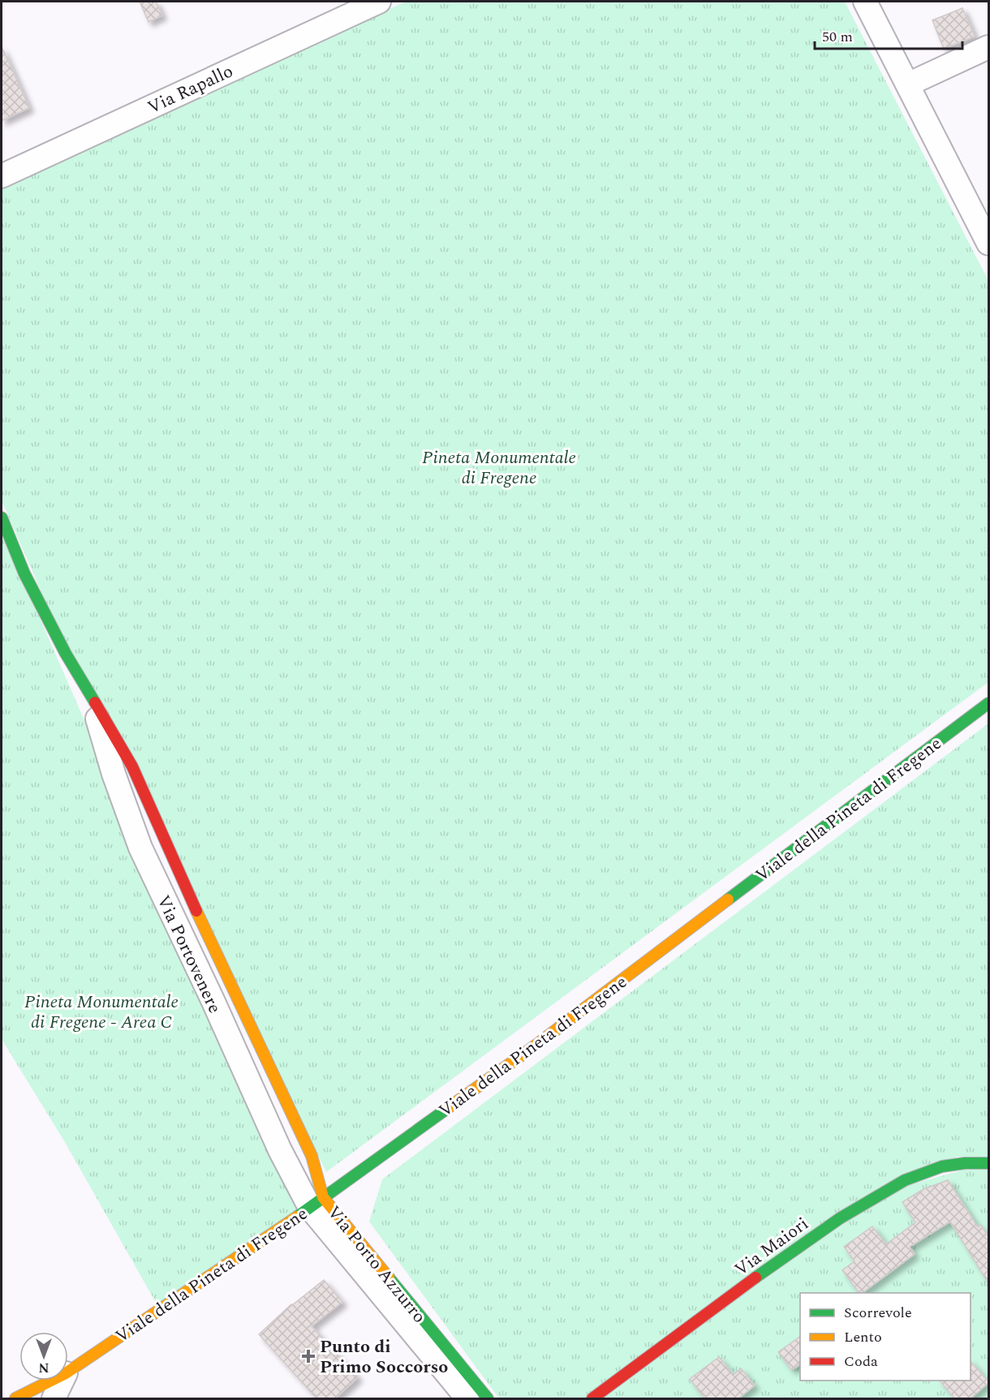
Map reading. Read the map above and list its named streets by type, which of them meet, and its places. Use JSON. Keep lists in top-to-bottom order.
{
  "streets": {
    "street": [
      "Via Rapallo",
      "Viale della Pineta di Fregene",
      "Via Portovenere",
      "Via Maiori",
      "Via Porto Azzurro"
    ]
  },
  "crossings": [
    ["Viale della Pineta di Fregene", "Via Portovenere"],
    ["Viale della Pineta di Fregene", "Via Porto Azzurro"],
    ["Via Portovenere", "Via Porto Azzurro"]
  ],
  "parks": ["Pineta Monumentale di Fregene", "Pineta Monumentale di Fregene - Area C"],
  "places": {
    "health": ["Punto di Primo Soccorso"]
  },
  "legend": ["Scorrevole", "Lento", "Coda"],
  "scale_bar": "50 m",
  "north": "bottom"
}
